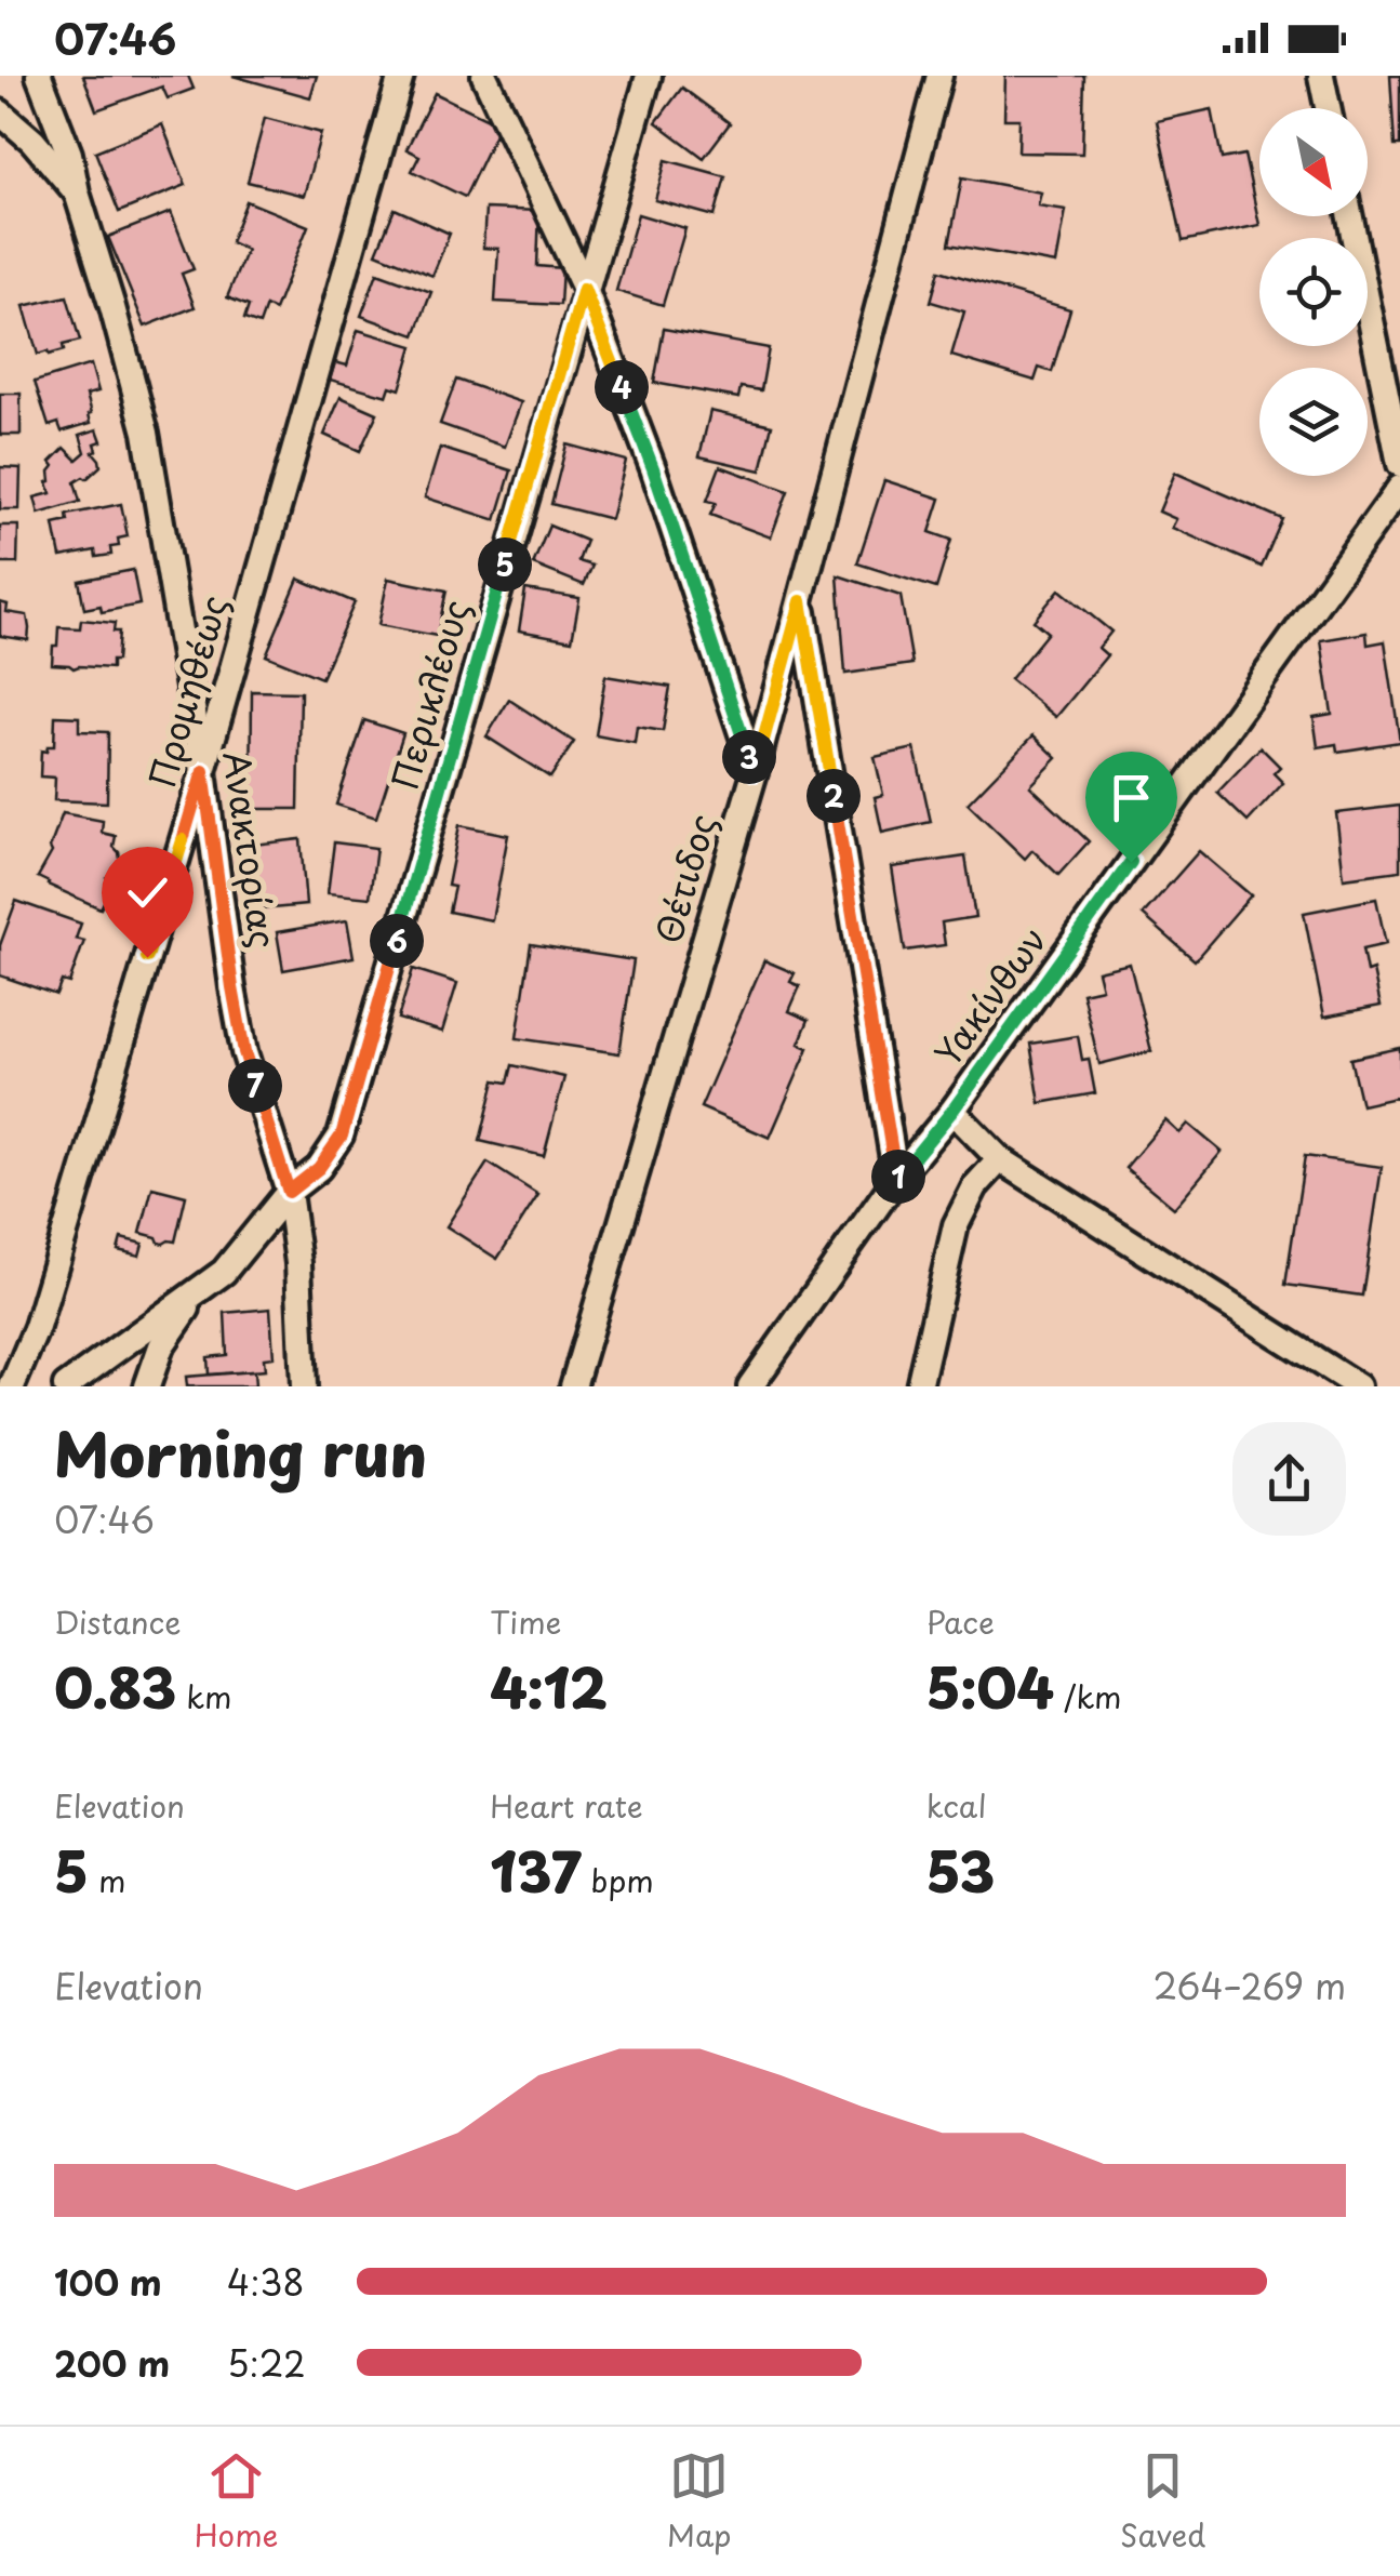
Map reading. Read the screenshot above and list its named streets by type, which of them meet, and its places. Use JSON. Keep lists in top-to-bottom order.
{
  "streets": {
    "street": [
      "Προμηθέως",
      "Περικλέους",
      "Ανακτορίας",
      "Θέτιδος",
      "Υακίνθων"
    ]
  },
  "crossings": [
    ["Προμηθέως", "Ανακτορίας"],
    ["Περικλέους", "Ανακτορίας"]
  ],
  "north": "bottom right",
  "page": {
    "status": "07:46",
    "pins": [
      "4",
      "5",
      "3",
      "2",
      "6",
      "7",
      "1"
    ],
    "heading": ["Morning run", "07:46"],
    "stats": [
      ["Distance", "0.83 km"],
      ["Time", "4:12"],
      ["Pace", "5:04 /km"],
      ["Elevation", "5 m"],
      ["Heart rate", "137 bpm"],
      ["kcal", "53"]
    ],
    "chart": ["Elevation", "264–269 m"],
    "list": [
      {
        "name": "100 m",
        "note": "4:38"
      },
      {
        "name": "200 m",
        "note": "5:22"
      }
    ],
    "tabs": ["Home", "Map", "Saved"]
  }
}
